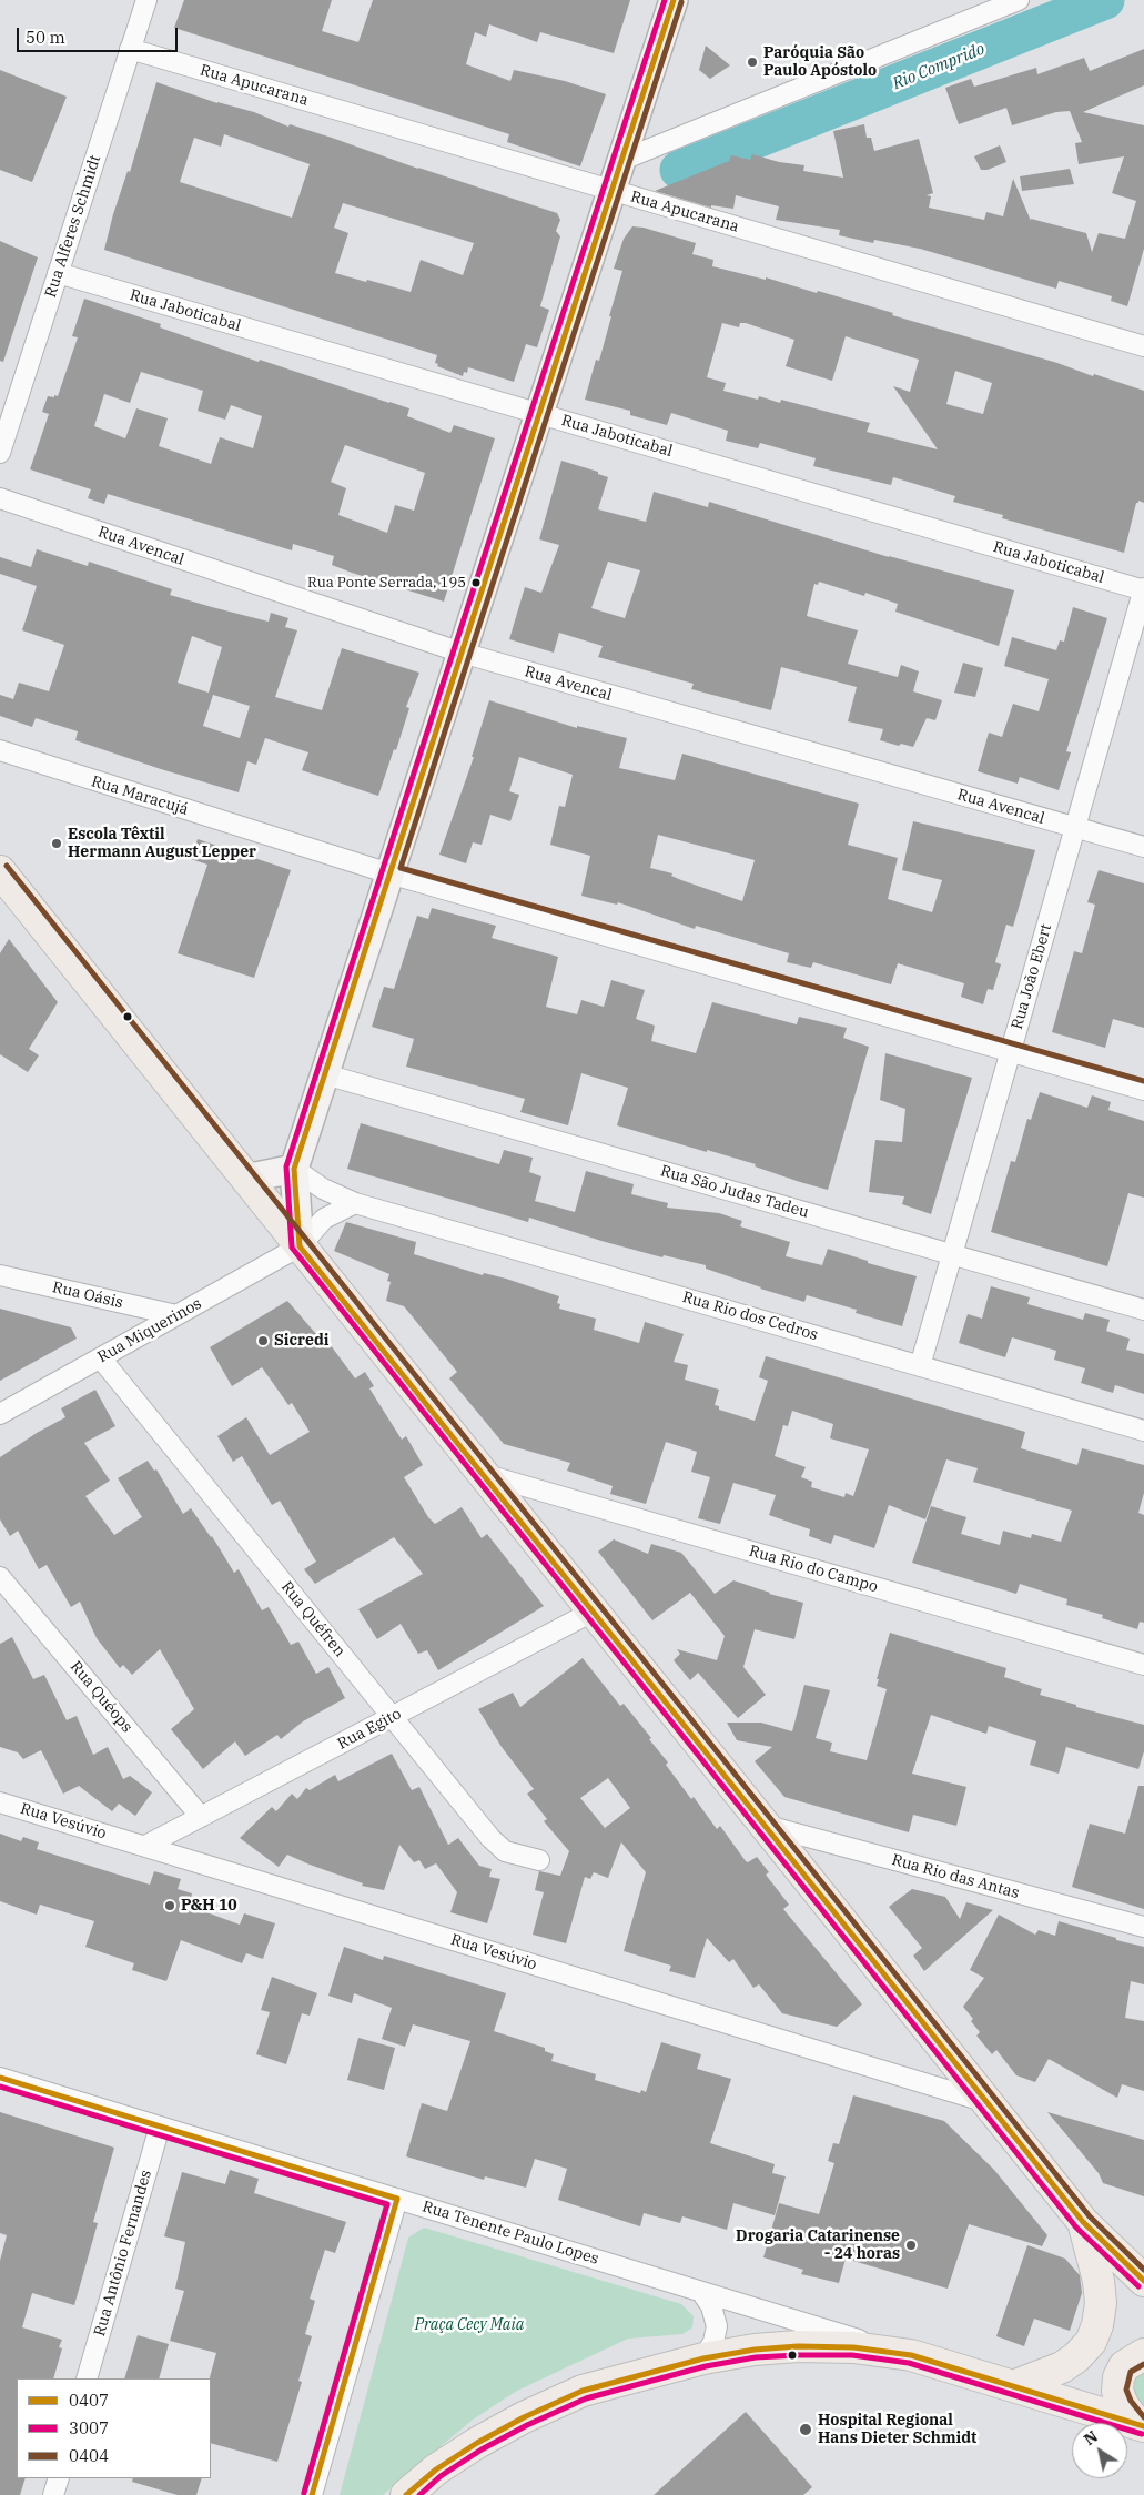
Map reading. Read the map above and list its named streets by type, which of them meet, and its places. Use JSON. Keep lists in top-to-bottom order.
{
  "streets": {
    "main road": ["Rua Tenente Paulo Lopes"],
    "street": [
      "Rua Apucarana",
      "Rua Alferes Schmidt",
      "Rua Jaboticabal",
      "Rua Avencal",
      "Rua Maracujá",
      "Rua João Ebert",
      "Rua São Judas Tadeu",
      "Rua Oásis",
      "Rua Rio dos Cedros",
      "Rua Miquerinos",
      "Rua Rio do Campo",
      "Rua Quéfren",
      "Rua Quéops",
      "Rua Egito",
      "Rua Vesúvio",
      "Rua Rio das Antas",
      "Rua Antônio Fernandes"
    ]
  },
  "crossings": [
    ["Rua Apucarana", "Rua Alferes Schmidt"],
    ["Rua Alferes Schmidt", "Rua Jaboticabal"],
    ["Rua Jaboticabal", "Rua João Ebert"],
    ["Rua Avencal", "Rua João Ebert"],
    ["Rua Maracujá", "Rua João Ebert"],
    ["Rua João Ebert", "Rua São Judas Tadeu"],
    ["Rua João Ebert", "Rua Rio dos Cedros"],
    ["Rua Oásis", "Rua Miquerinos"],
    ["Rua Miquerinos", "Rua Quéfren"],
    ["Rua Quéfren", "Rua Egito"],
    ["Rua Quéops", "Rua Egito"],
    ["Rua Egito", "Rua Vesúvio"],
    ["Rua Tenente Paulo Lopes", "Rua Antônio Fernandes"]
  ],
  "water": ["Rio Comprido"],
  "parks": ["Praça Cecy Maia"],
  "places": [
    "Paróquia São Paulo Apóstolo",
    "Rua Ponte Serrada, 195",
    "Escola Têxtil Hermann August Lepper",
    "Sicredi",
    "P&H 10",
    "Drogaria Catarinense - 24 horas",
    "Hospital Regional Hans Dieter Schmidt"
  ],
  "lines": ["transit line 0407", "transit line 3007", "transit line 0404"],
  "legend": ["0407", "3007", "0404"],
  "scale_bar": "50 m",
  "north": "top left"
}
